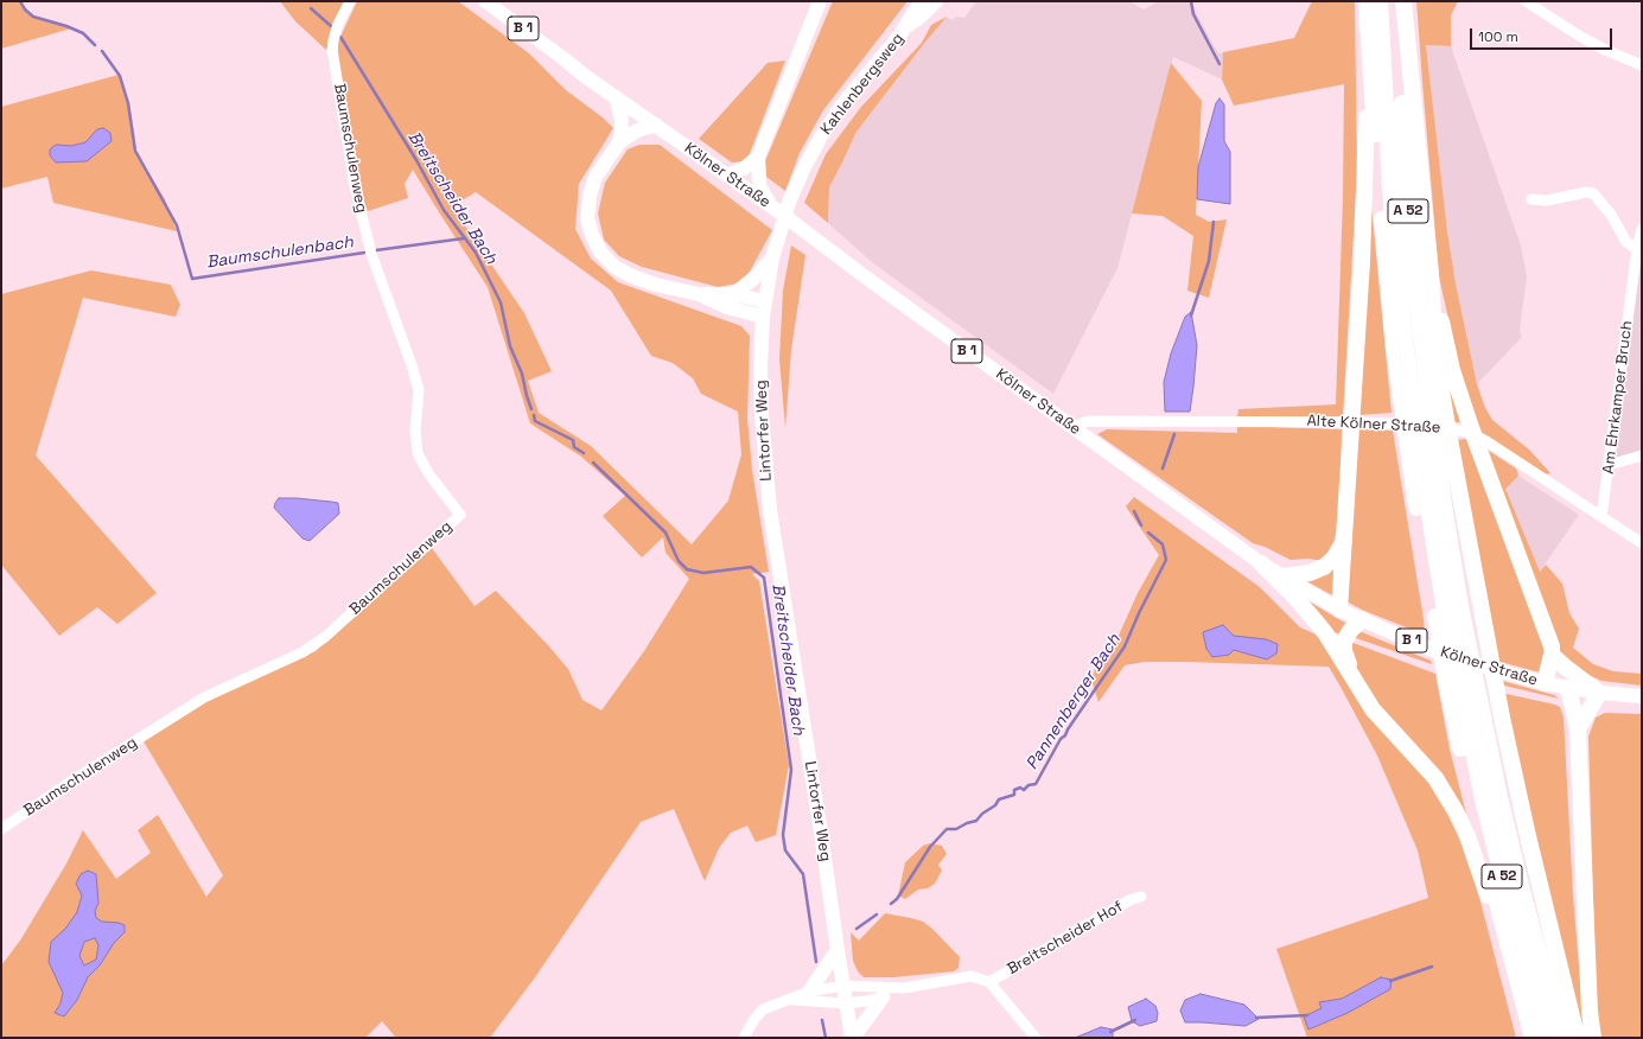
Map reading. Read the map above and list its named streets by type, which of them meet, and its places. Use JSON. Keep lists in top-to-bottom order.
{
  "streets": {
    "highway": ["A 52"],
    "main road": [
      "B 1",
      "Kahlenbergsweg",
      "Kölner Straße",
      "Lintorfer Weg"
    ],
    "street": [
      "Baumschulenweg",
      "Am Ehrkamper Bruch",
      "Alte Kölner Straße",
      "Breitscheider Hof"
    ]
  },
  "crossings": [
    ["Kahlenbergsweg", "Lintorfer Weg"],
    ["Kölner Straße", "Alte Kölner Straße"],
    ["Am Ehrkamper Bruch", "Alte Kölner Straße"],
    ["Lintorfer Weg", "Breitscheider Hof"]
  ],
  "water": ["Breitscheider Bach", "Baumschulenbach", "Pannenberger Bach"],
  "scale_bar": "100 m"
}
